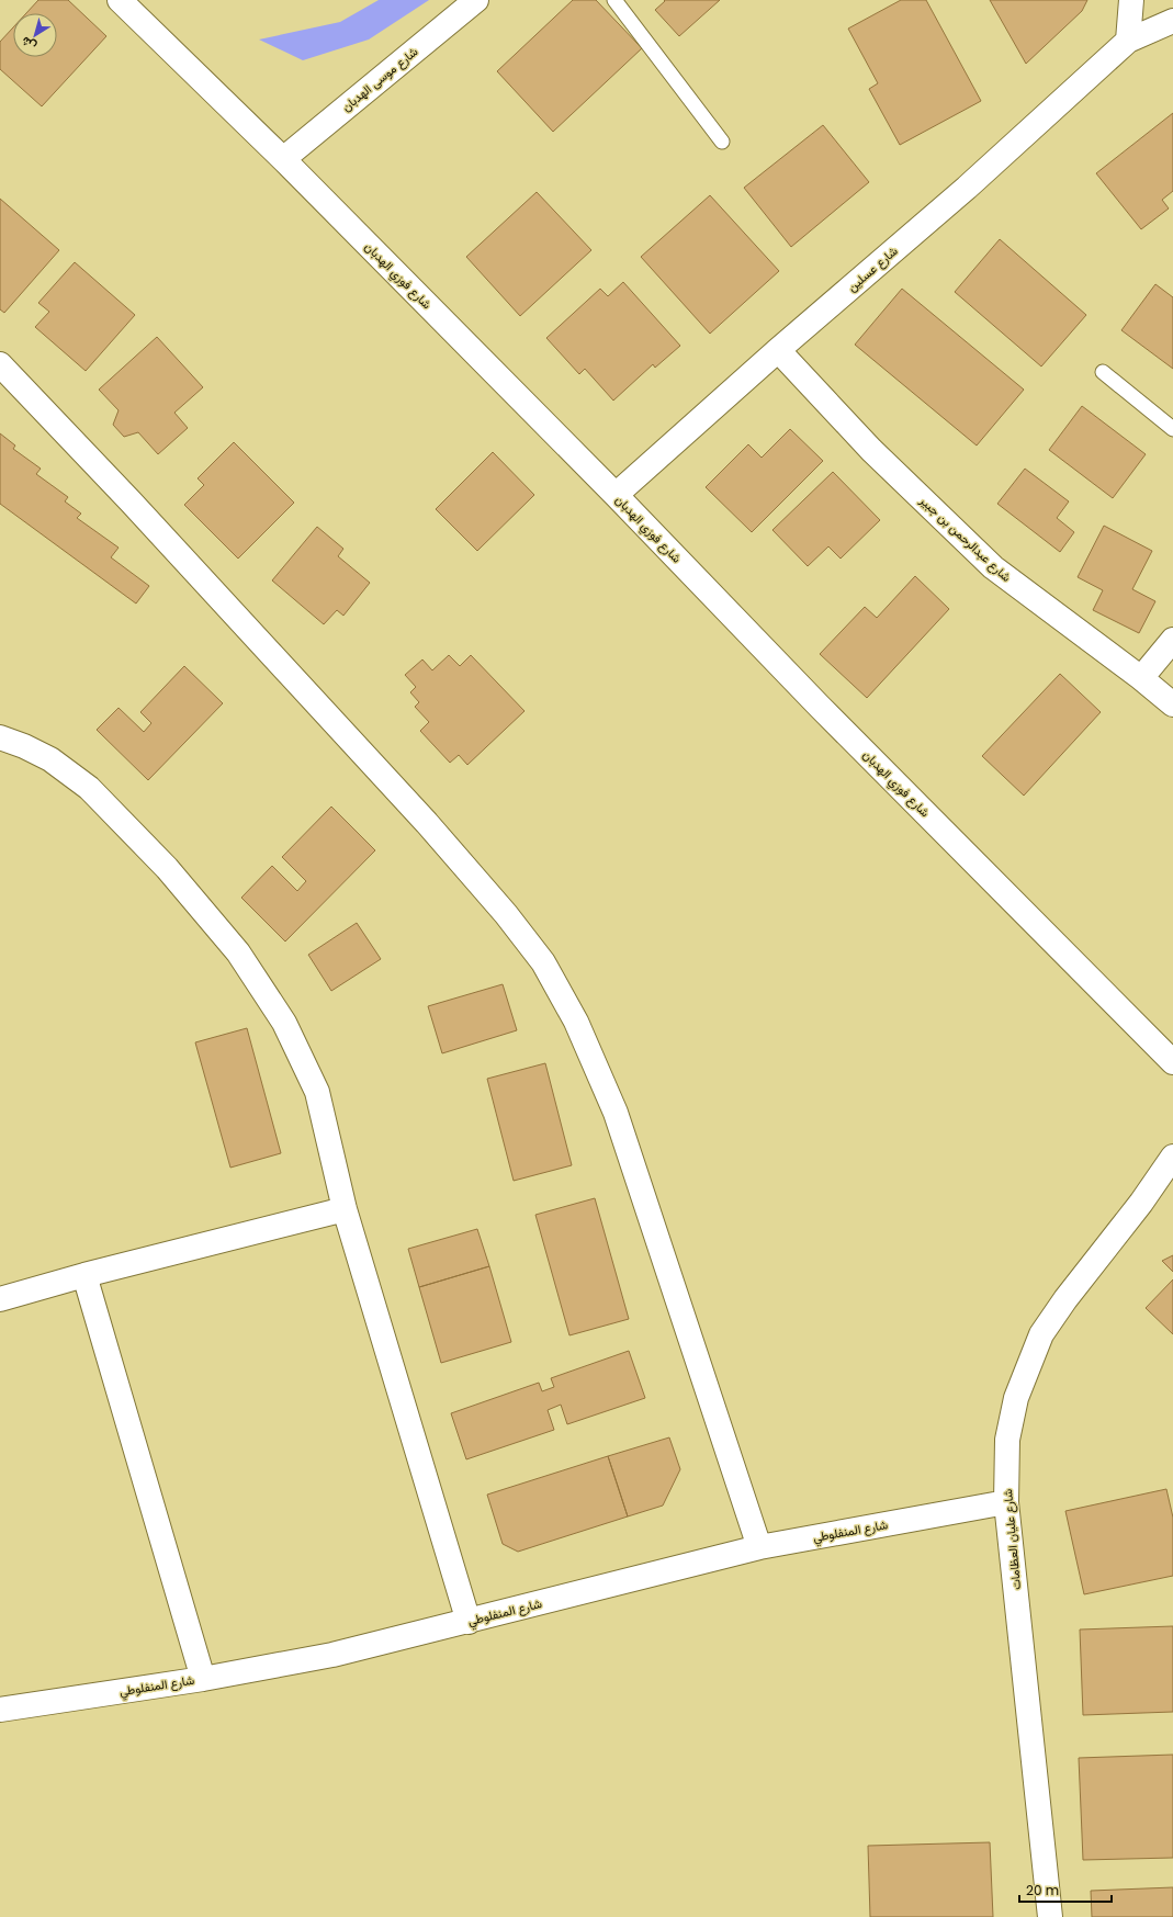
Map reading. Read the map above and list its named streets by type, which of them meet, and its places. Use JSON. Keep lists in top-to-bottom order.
{
  "streets": {
    "street": [
      "شارع موسى الهدبان",
      "شارع عسلين",
      "شارع فوزي الهدبان",
      "شارع عبدالرحمن بن جبير",
      "شارع المنفلوطي",
      "شارع عليان العظامات"
    ]
  },
  "crossings": [
    ["شارع موسى الهدبان", "شارع فوزي الهدبان"],
    ["شارع عسلين", "شارع فوزي الهدبان"],
    ["شارع عسلين", "شارع عبدالرحمن بن جبير"],
    ["شارع المنفلوطي", "شارع عليان العظامات"]
  ],
  "scale_bar": "20 m",
  "north": "bottom left"
}
